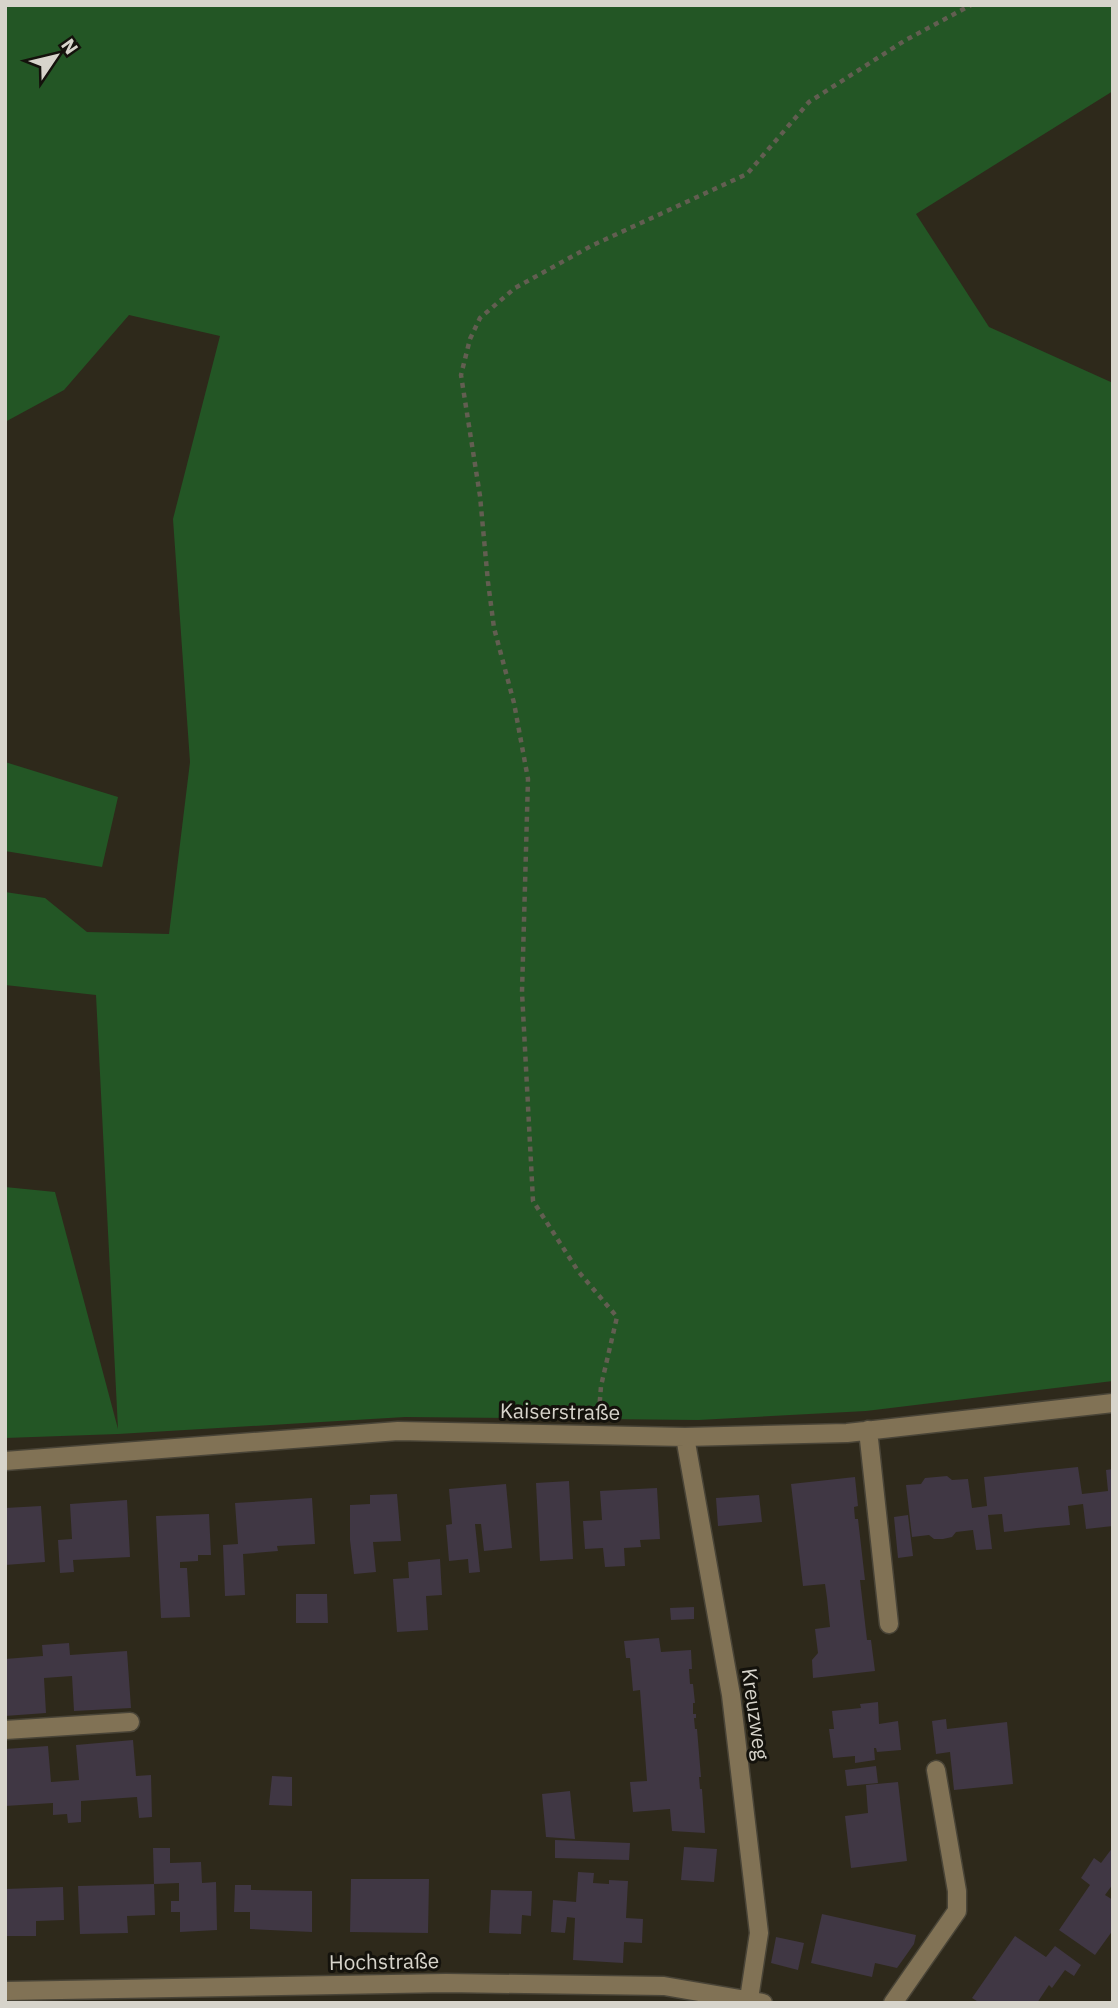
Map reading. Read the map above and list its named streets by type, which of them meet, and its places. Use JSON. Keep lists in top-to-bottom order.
{
  "streets": {
    "street": ["Kaiserstraße", "Kreuzweg", "Hochstraße"]
  },
  "crossings": [
    ["Kaiserstraße", "Kreuzweg"],
    ["Kreuzweg", "Hochstraße"]
  ],
  "north": "top right"
}
